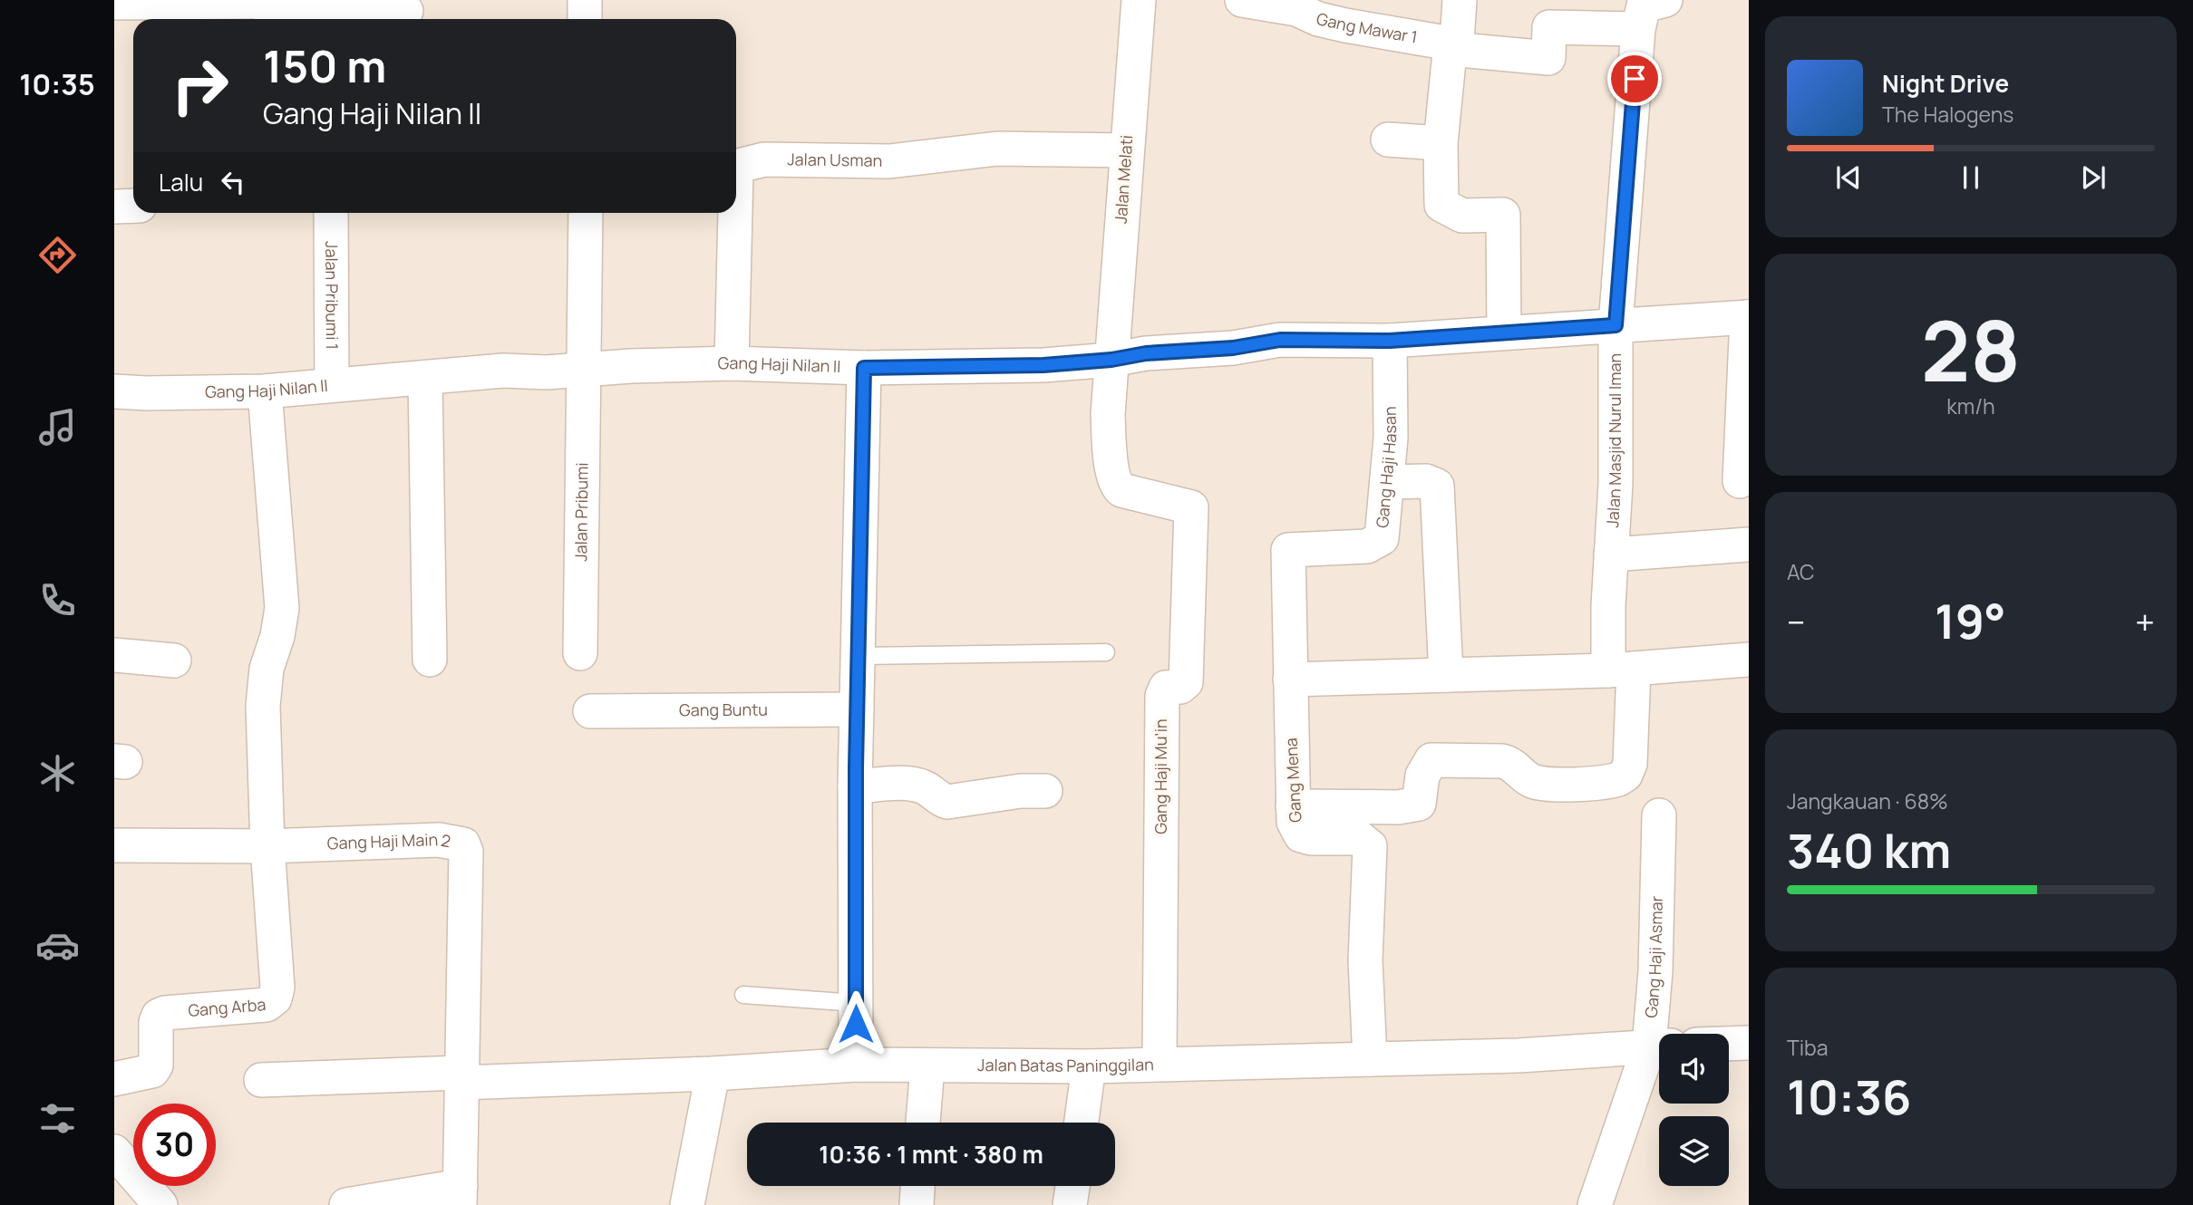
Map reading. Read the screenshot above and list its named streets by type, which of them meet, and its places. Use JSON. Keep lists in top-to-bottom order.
{
  "streets": {
    "street": [
      "Gang Mawar 1",
      "Jalan Usman",
      "Jalan Melati",
      "Jalan Pribumi 1",
      "Gang Haji Nilan II",
      "Jalan Masjid Nurul Iman",
      "Gang Haji Hasan",
      "Jalan Pribumi",
      "Gang Buntu",
      "Gang Haji Mu'in",
      "Gang Mena",
      "Gang Haji Main 2",
      "Gang Haji Asmar",
      "Gang Arba",
      "Jalan Batas Paninggilan"
    ]
  },
  "crossings": [
    ["Jalan Usman", "Jalan Melati"],
    ["Jalan Usman", "Gang Haji Nilan II"],
    ["Jalan Melati", "Gang Haji Nilan II"],
    ["Jalan Melati", "Gang Haji Mu'in"],
    ["Jalan Pribumi 1", "Gang Haji Nilan II"],
    ["Gang Haji Nilan II", "Jalan Masjid Nurul Iman"],
    ["Gang Haji Nilan II", "Gang Haji Hasan"],
    ["Gang Haji Nilan II", "Jalan Pribumi"],
    ["Gang Haji Nilan II", "Gang Haji Mu'in"],
    ["Jalan Masjid Nurul Iman", "Gang Mena"],
    ["Gang Haji Hasan", "Gang Mena"],
    ["Gang Haji Mu'in", "Jalan Batas Paninggilan"],
    ["Gang Mena", "Jalan Batas Paninggilan"],
    ["Gang Haji Main 2", "Gang Arba"],
    ["Gang Haji Main 2", "Jalan Batas Paninggilan"]
  ],
  "page": {
    "tabs": "10:35",
    "turn": ["150 m", "Gang Haji Nilan II"],
    "song": ["Night Drive", "The Halogens"],
    "then": "Lalu",
    "tile": [
      ["28", "km/h"],
      "AC",
      ["Jangkauan · 68%", "340 km"],
      ["Tiba", "10:36"]
    ],
    "heat": ["−", "19°", "+"],
    "limit": "30",
    "trip": "10:36 · 1 mnt · 380 m"
  }
}
